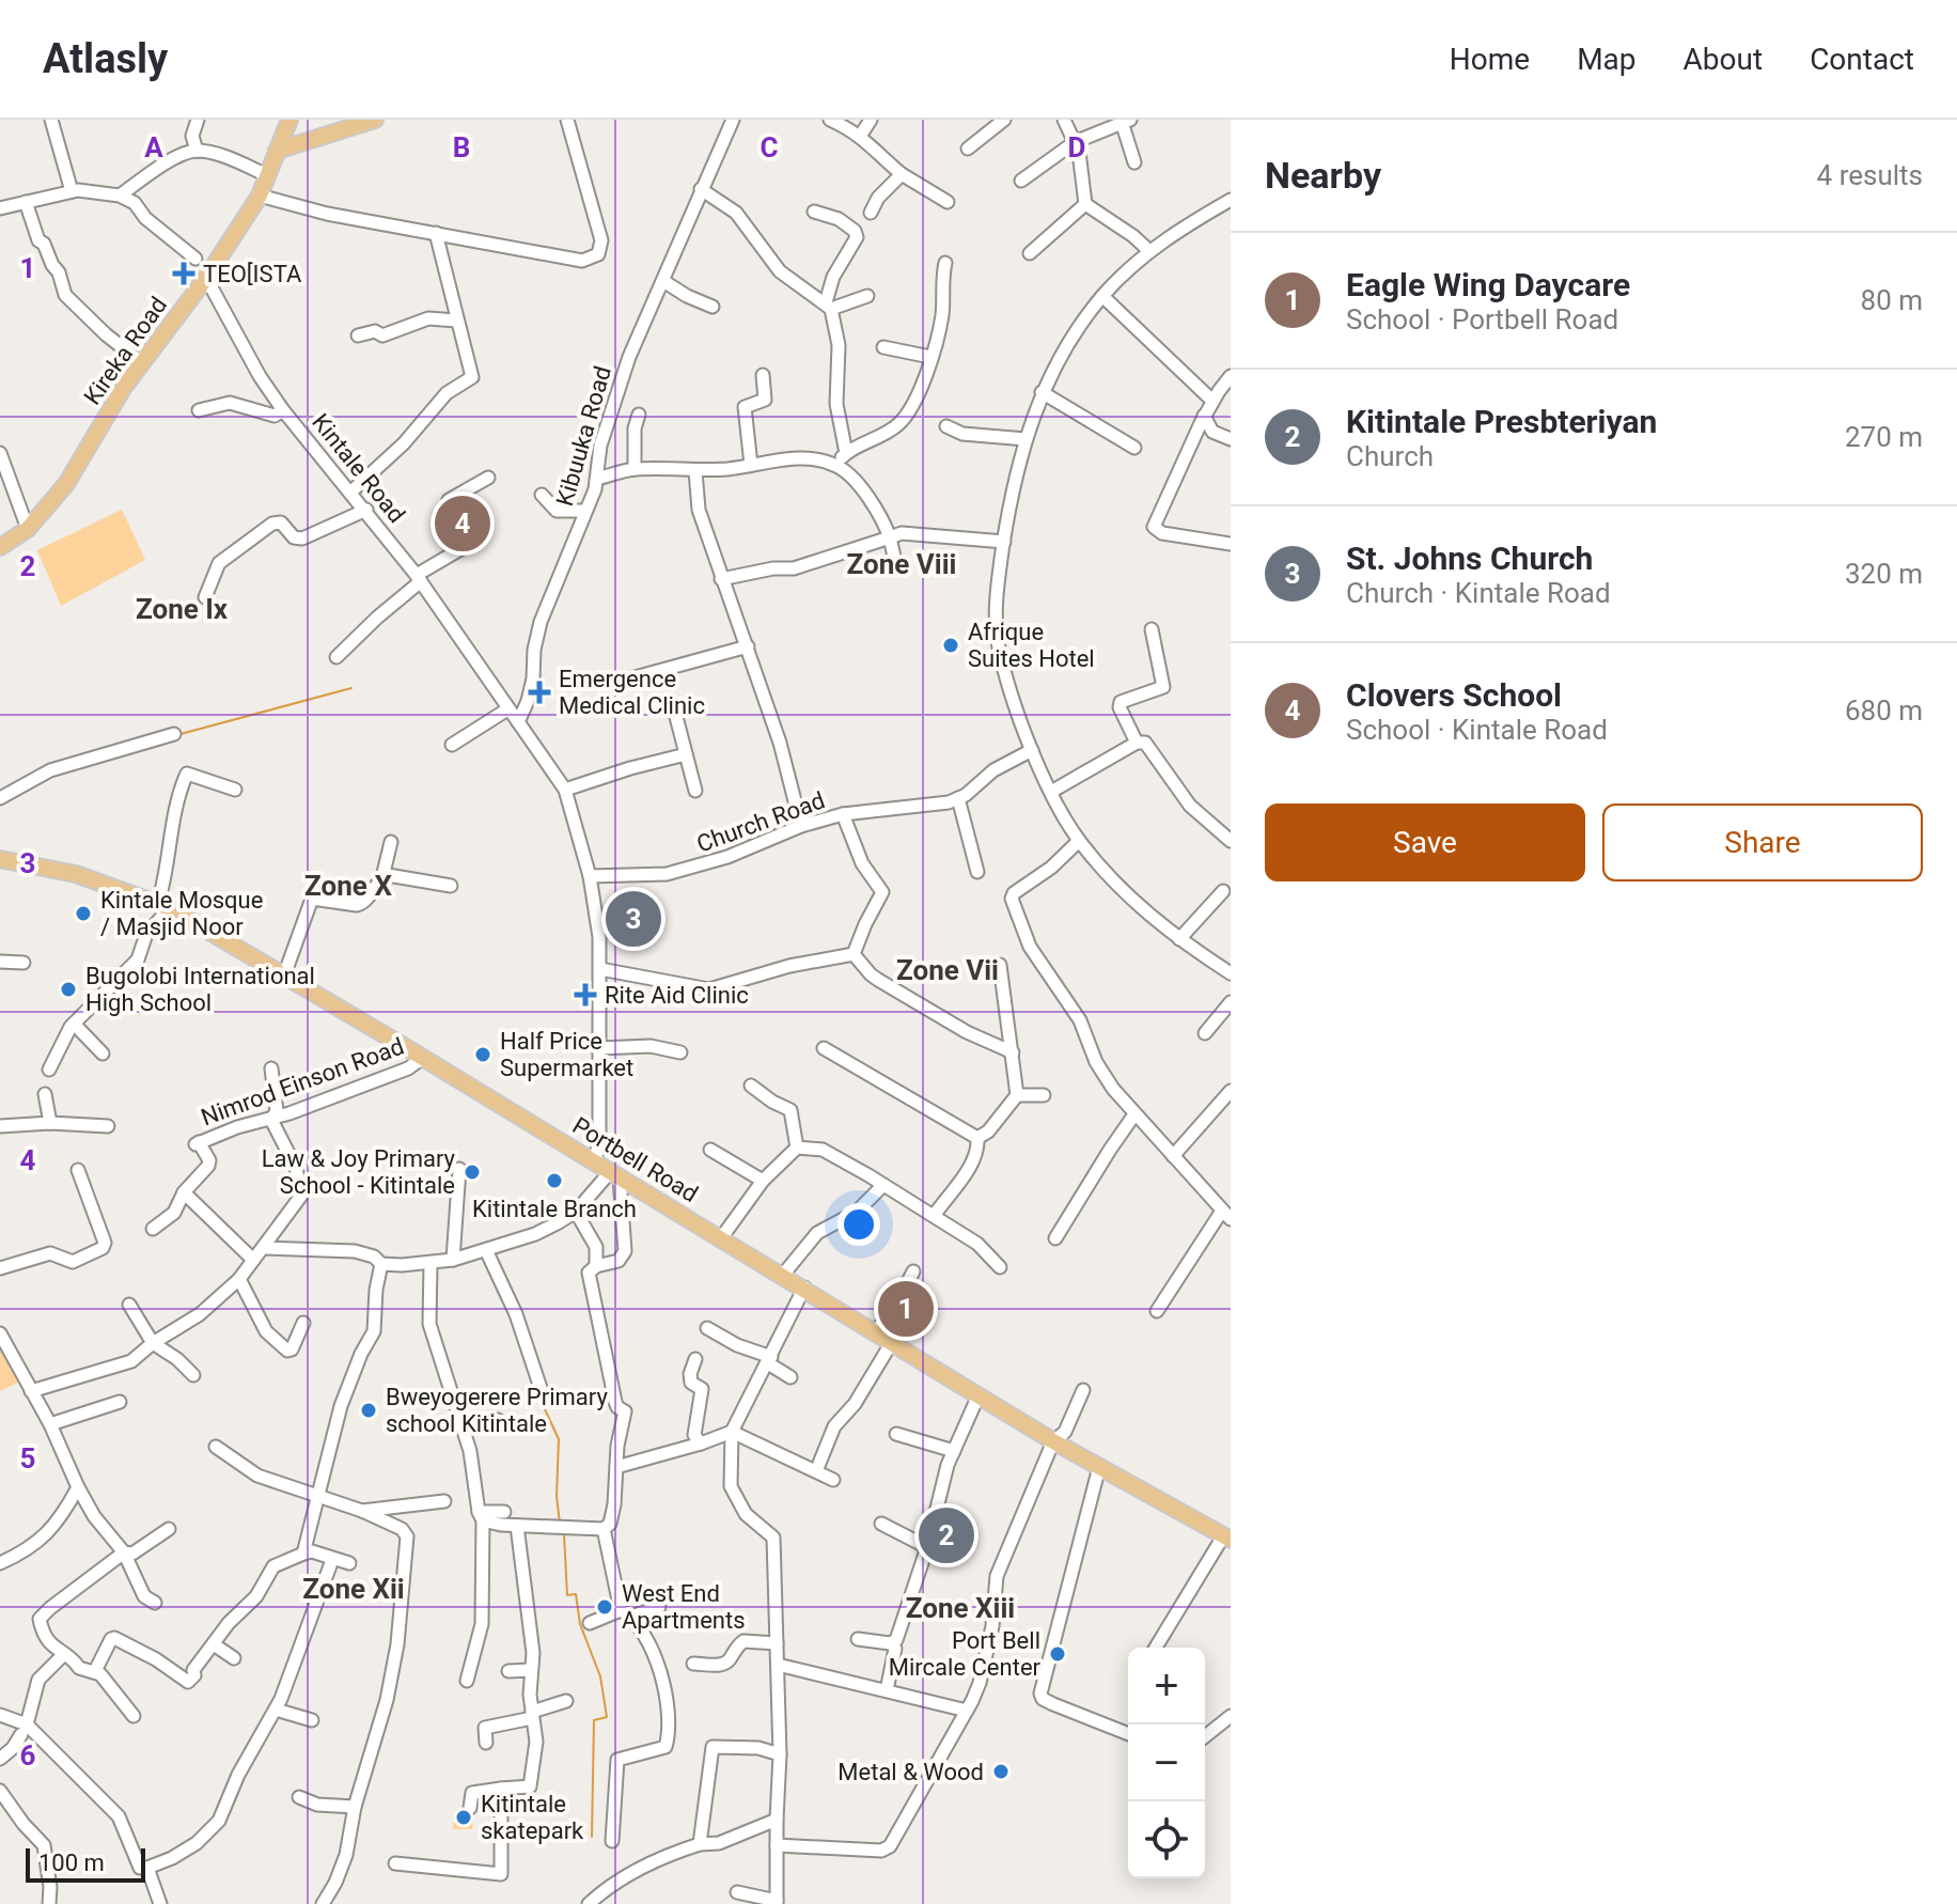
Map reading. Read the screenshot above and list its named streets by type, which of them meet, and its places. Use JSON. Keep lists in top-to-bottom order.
{
  "streets": {
    "main road": ["Kireka Road", "Portbell Road"],
    "street": [
      "Kibuuka Road",
      "Kintale Road",
      "Church Road",
      "Nimrod Einson Road"
    ]
  },
  "crossings": [
    ["Kireka Road", "Kintale Road"],
    ["Kibuuka Road", "Kintale Road"],
    ["Kintale Road", "Church Road"],
    ["Kintale Road", "Portbell Road"],
    ["Nimrod Einson Road", "Portbell Road"]
  ],
  "districts": [
    "Zone Viii",
    "Zone Ix",
    "Zone X",
    "Zone Vii",
    "Zone Xii",
    "Zone Xiii"
  ],
  "places": {
    "health": ["TEO[ISTA", "Emergence Medical Clinic", "Rite Aid Clinic"],
    "other": [
      "Afrique Suites Hotel",
      "Kintale Mosque / Masjid Noor",
      "Bugolobi International High School",
      "Half Price Supermarket",
      "Law & Joy Primary School - Kitintale",
      "Kitintale Branch",
      "Bweyogerere Primary school Kitintale",
      "West End Apartments",
      "Port Bell Mircale Center",
      "Metal & Wood",
      "Kitintale skatepark"
    ]
  },
  "scale_bar": "100 m",
  "page": {
    "header": "Atlasly",
    "nav": [
      "Home",
      "Map",
      "About",
      "Contact"
    ],
    "heading": ["Nearby", "4 results"],
    "list": [
      {
        "mark": "1",
        "name": "Eagle Wing Daycare",
        "note": "School · Portbell Road",
        "value": "80 m"
      },
      {
        "mark": "2",
        "name": "Kitintale Presbteriyan",
        "note": "Church",
        "value": "270 m"
      },
      {
        "mark": "3",
        "name": "St. Johns Church",
        "note": "Church · Kintale Road",
        "value": "320 m"
      },
      {
        "mark": "4",
        "name": "Clovers School",
        "note": "School · Kintale Road",
        "value": "680 m"
      }
    ],
    "pins": [
      "4",
      "3",
      "1",
      "2"
    ],
    "buttons": ["Save", "Share"],
    "map_buttons": ["+", "−"],
    "scale": "100 m"
  },
  "grid": {
    "columns": [
      "A",
      "B",
      "C",
      "D"
    ],
    "rows": [
      "1",
      "2",
      "3",
      "4",
      "5",
      "6"
    ]
  }
}
